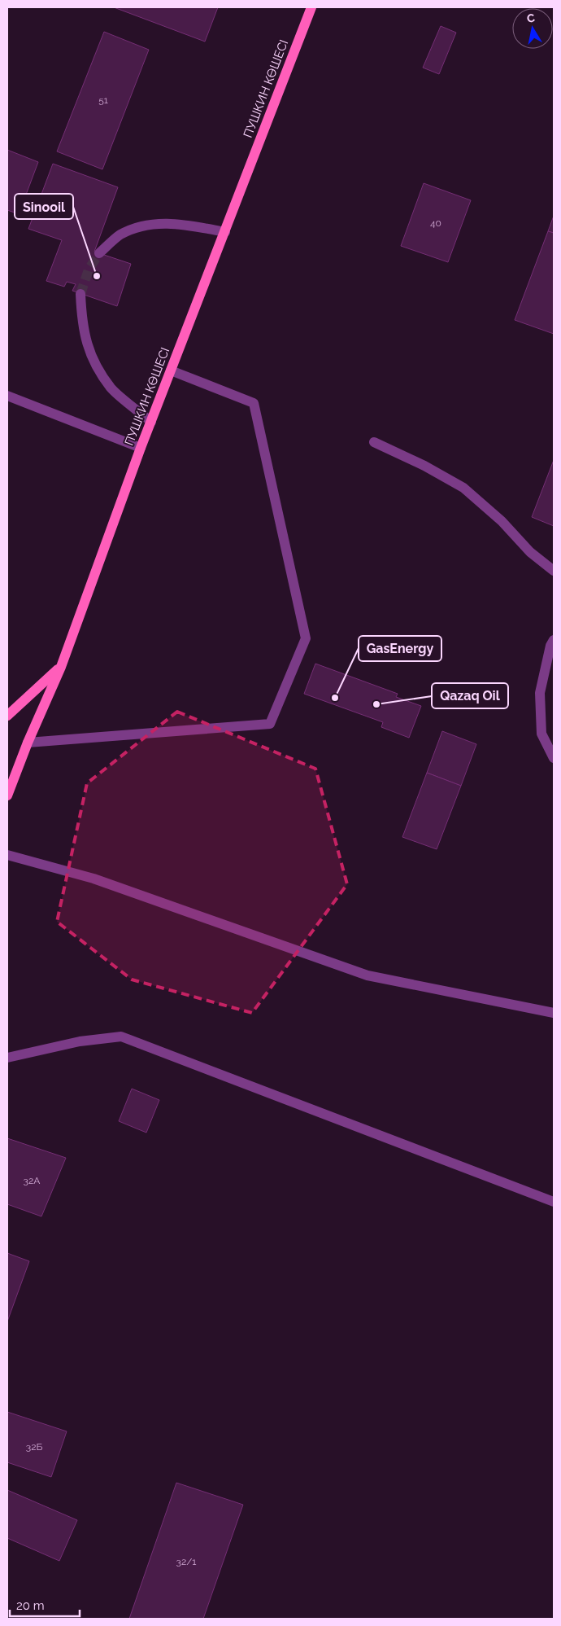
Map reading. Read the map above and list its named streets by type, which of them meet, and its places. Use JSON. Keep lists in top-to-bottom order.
{
  "streets": {
    "main road": ["ПУШКИН КӨШЕСІ"]
  },
  "places": ["Sinooil", "GasEnergy", "Qazaq Oil"],
  "house_numbers": [
    "51",
    "40",
    "32А",
    "32Б",
    "32/1"
  ],
  "scale_bar": "20 m",
  "north": "top"
}
